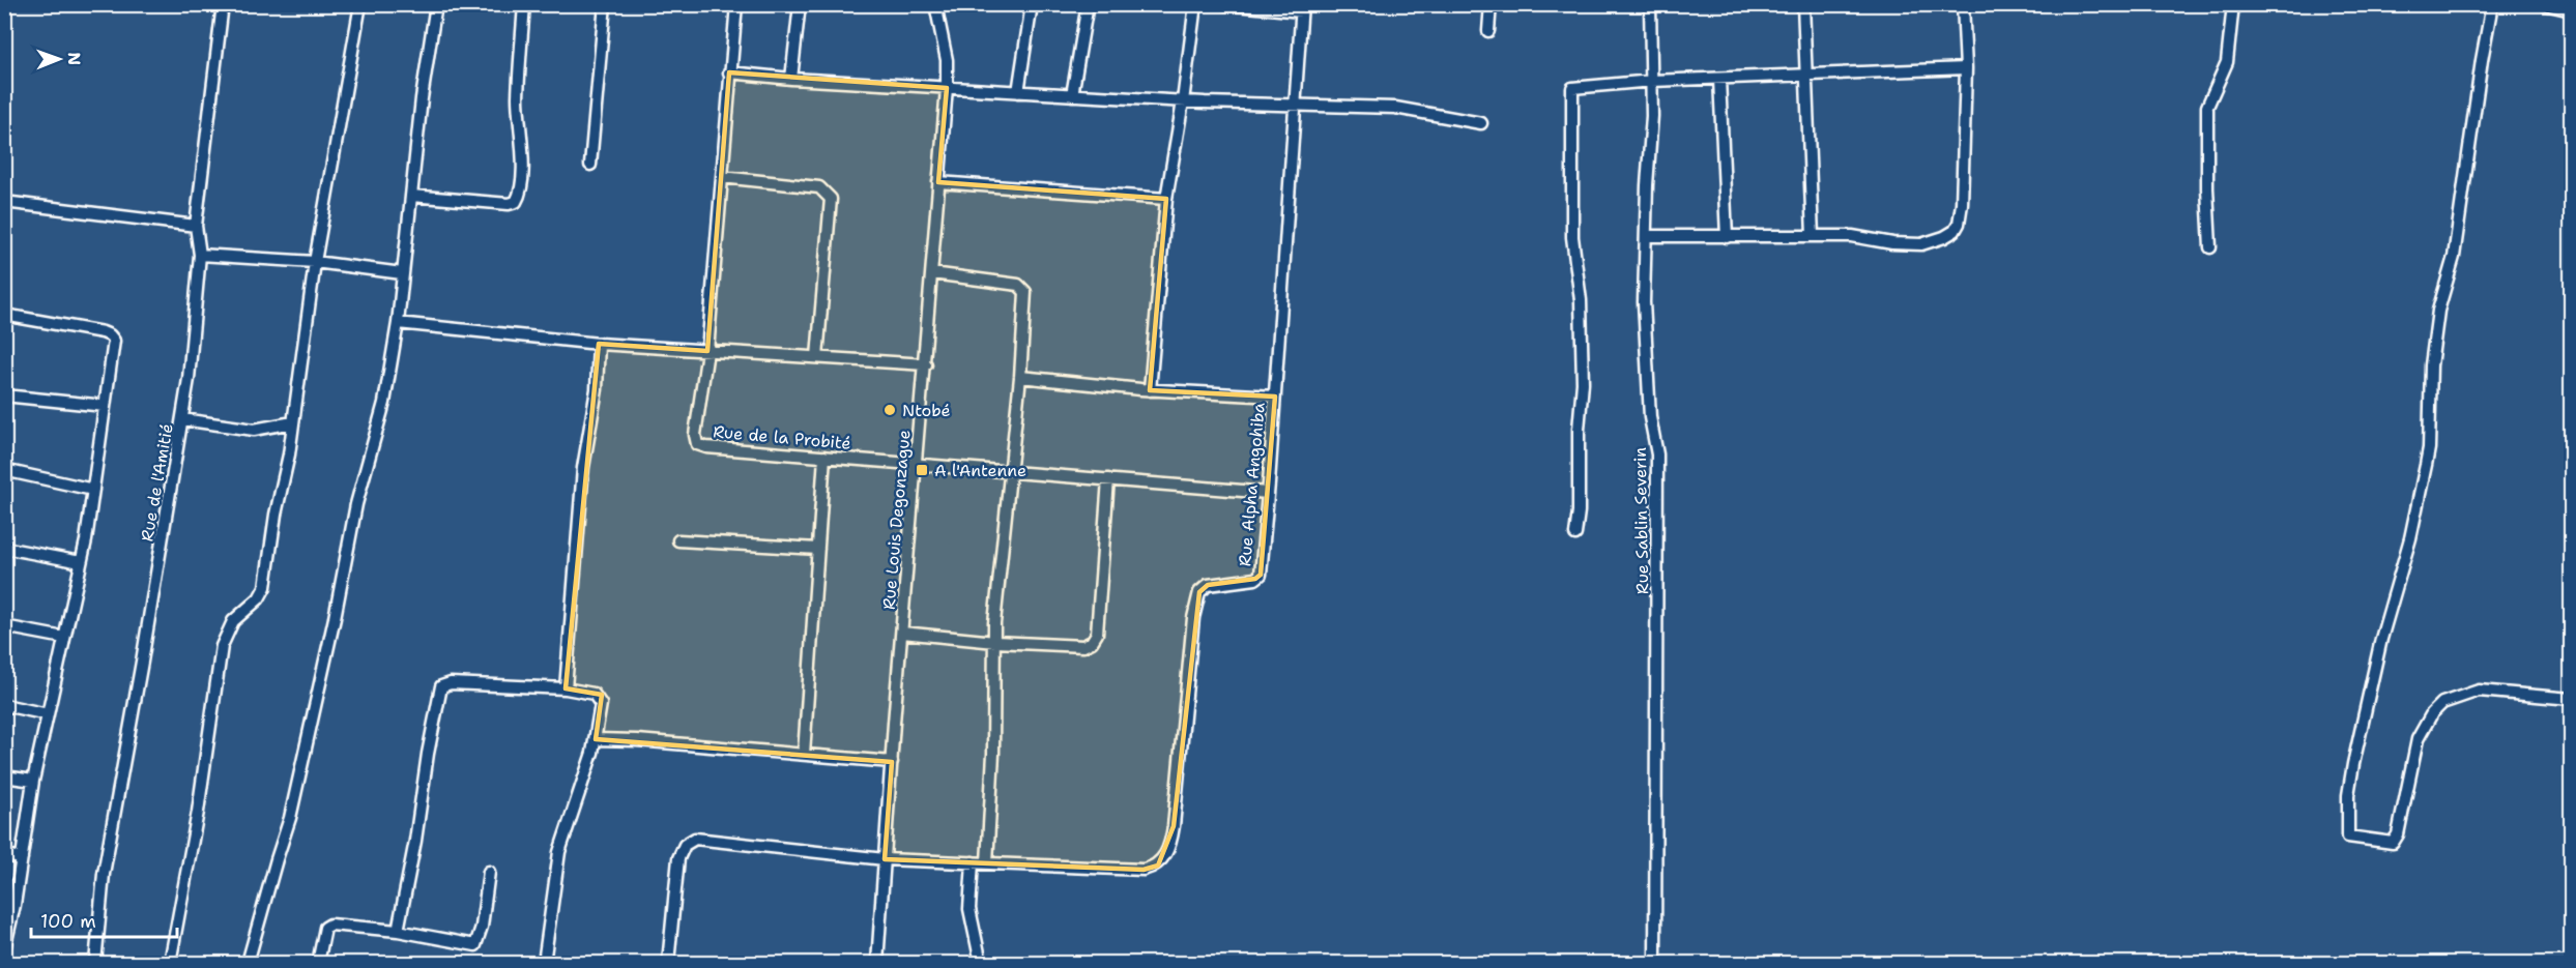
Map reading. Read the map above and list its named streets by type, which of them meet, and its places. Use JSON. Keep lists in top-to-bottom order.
{
  "streets": {
    "street": [
      "Rue de la Probité",
      "Rue de l'Amitié",
      "Rue Alpha Angohiba",
      "Rue Louis Degonzague",
      "Rue Sablin Severin"
    ]
  },
  "crossings": [
    ["Rue de la Probité", "Rue Alpha Angohiba"],
    ["Rue de la Probité", "Rue Louis Degonzague"],
    ["Rue Alpha Angohiba", "Rue Louis Degonzague"]
  ],
  "places": {
    "other": ["Ntobé"],
    "transit": ["A l'Antenne"]
  },
  "scale_bar": "100 m",
  "north": "right"
}
